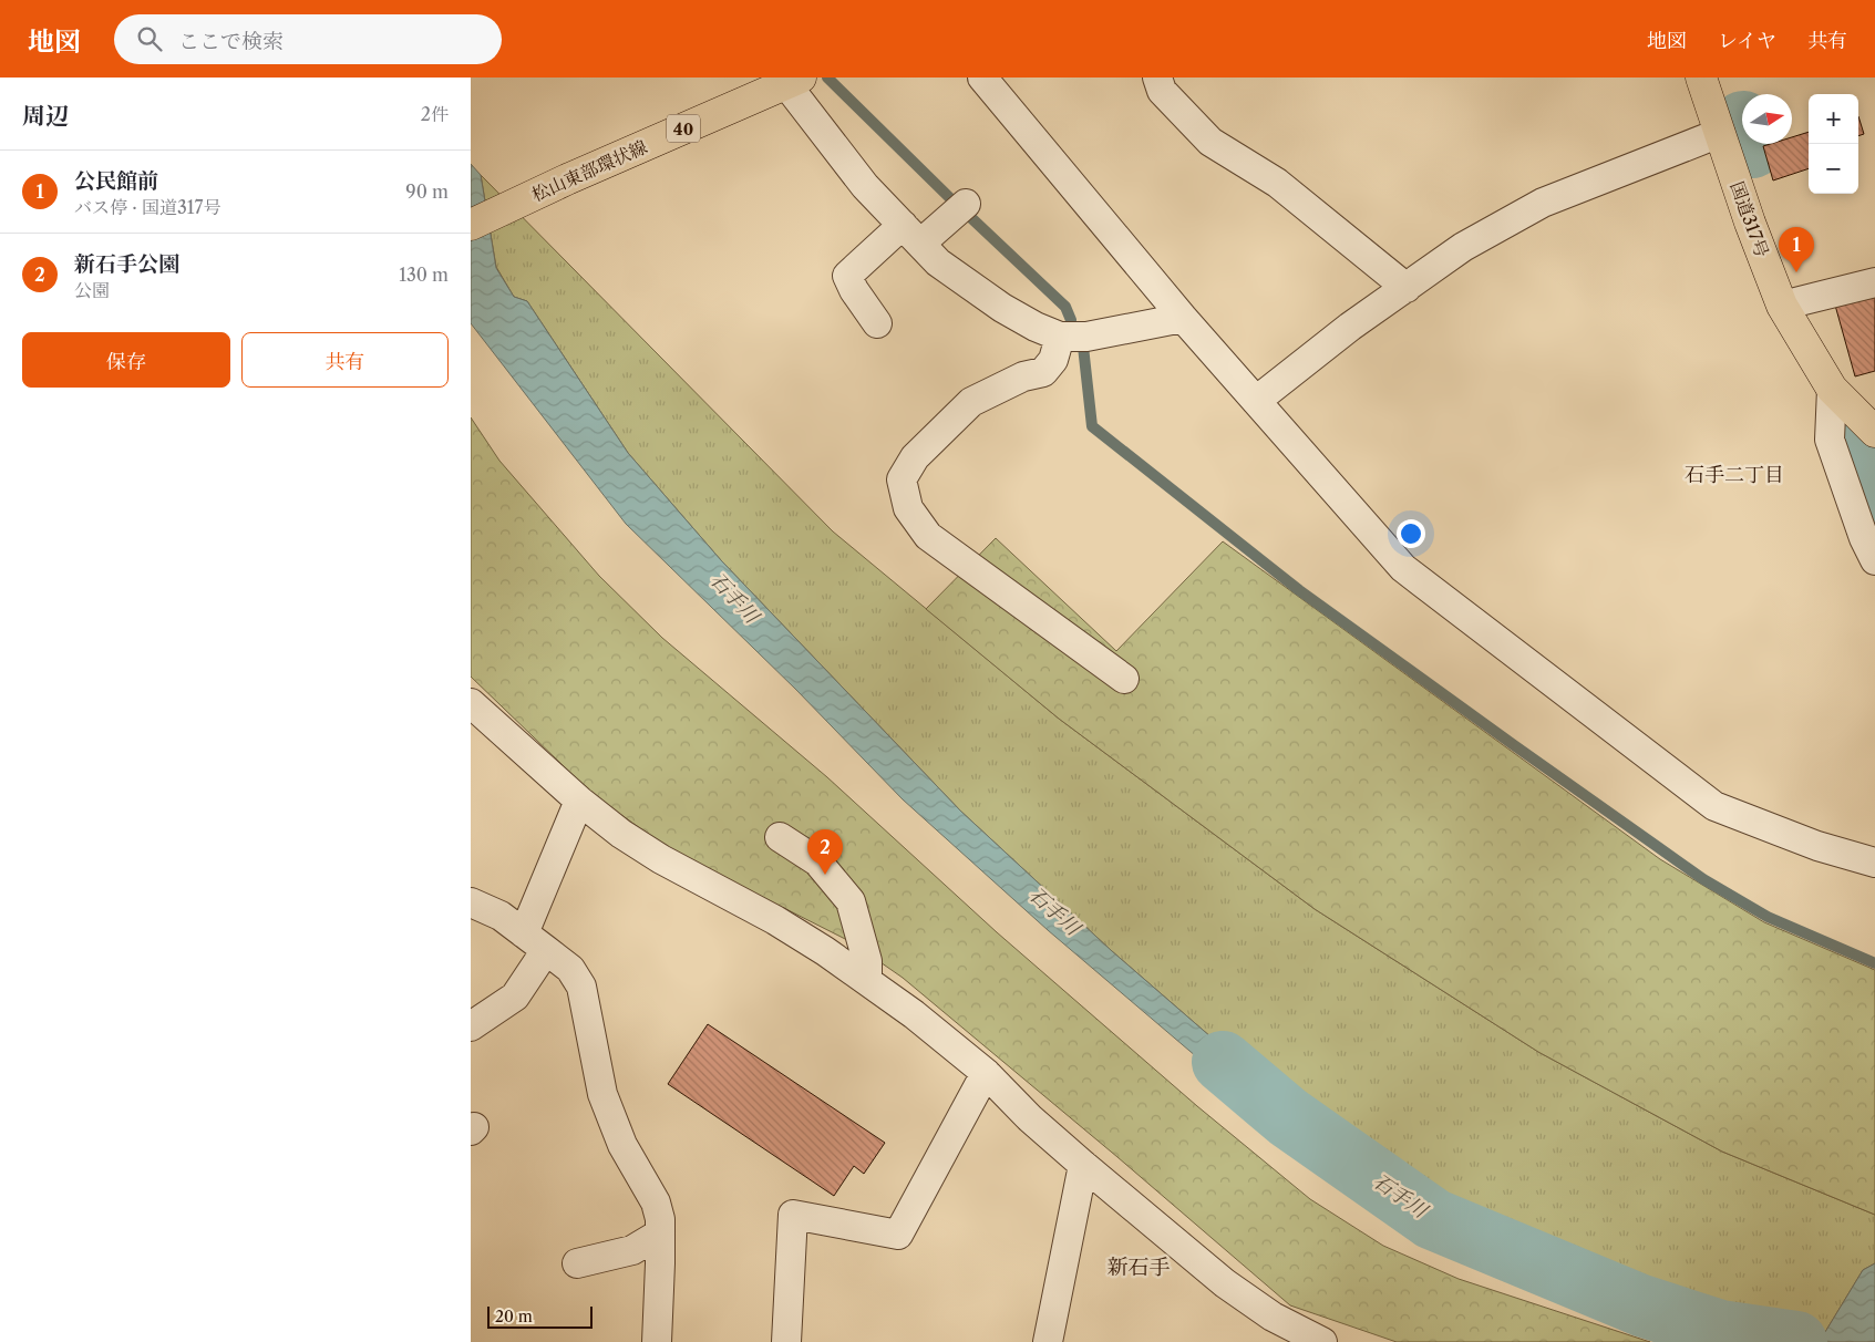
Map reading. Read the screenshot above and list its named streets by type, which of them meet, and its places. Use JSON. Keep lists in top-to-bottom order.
{
  "streets": {
    "main road": ["40", "松山東部環状線", "国道317号"]
  },
  "districts": ["石手二丁目", "新石手"],
  "water": ["石手川"],
  "scale_bar": "20 m",
  "north": "right",
  "page": {
    "header": "地図",
    "search": "ここで検索",
    "nav": ["地図", "レイヤ", "共有"],
    "heading": ["周辺", "2件"],
    "map_buttons": ["+", "−"],
    "list": [
      {
        "mark": "1",
        "name": "公民館前",
        "note": "バス停 · 国道317号",
        "value": "90 m"
      },
      {
        "mark": "2",
        "name": "新石手公園",
        "note": "公園",
        "value": "130 m"
      }
    ],
    "pins": ["1", "2"],
    "buttons": ["保存", "共有"],
    "scale": "20 m"
  }
}
